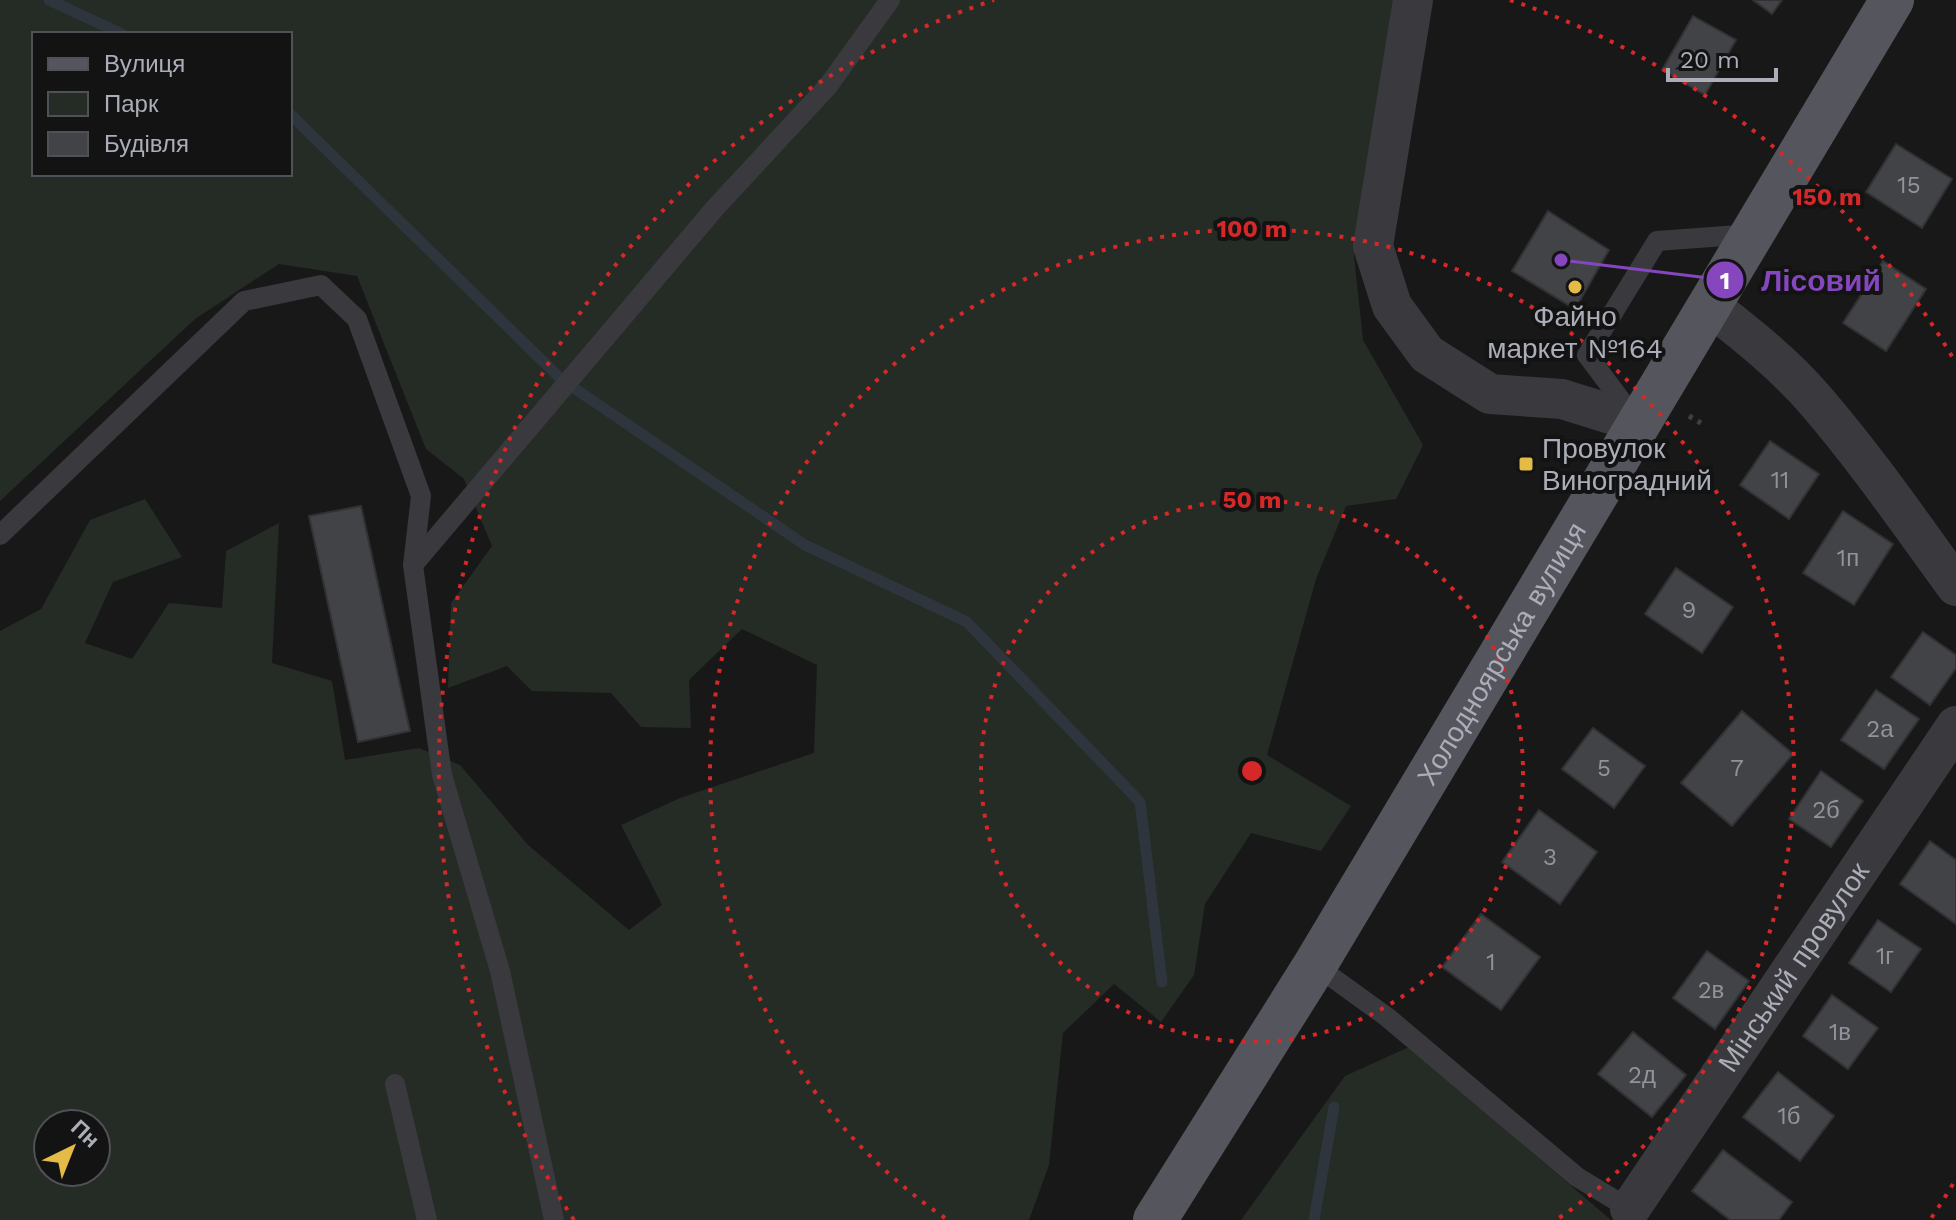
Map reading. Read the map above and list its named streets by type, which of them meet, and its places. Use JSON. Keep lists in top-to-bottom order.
{
  "streets": {
    "main road": ["Холодноярська вулиця"],
    "street": ["Мінський провулок"]
  },
  "places": {
    "other": ["Лісовий", "Файно маркет №164"],
    "transit": ["Провулок Виноградний"]
  },
  "house_numbers": [
    "15",
    "11",
    "1п",
    "9",
    "2а",
    "5",
    "7",
    "2б",
    "3",
    "1г",
    "1",
    "2в",
    "1в",
    "2д",
    "1б"
  ],
  "legend": ["Вулиця", "Парк", "Будівля"],
  "scale_bar": "20 m",
  "north": "top right",
  "rings": ["150 m", "100 m", "50 m"]
}
